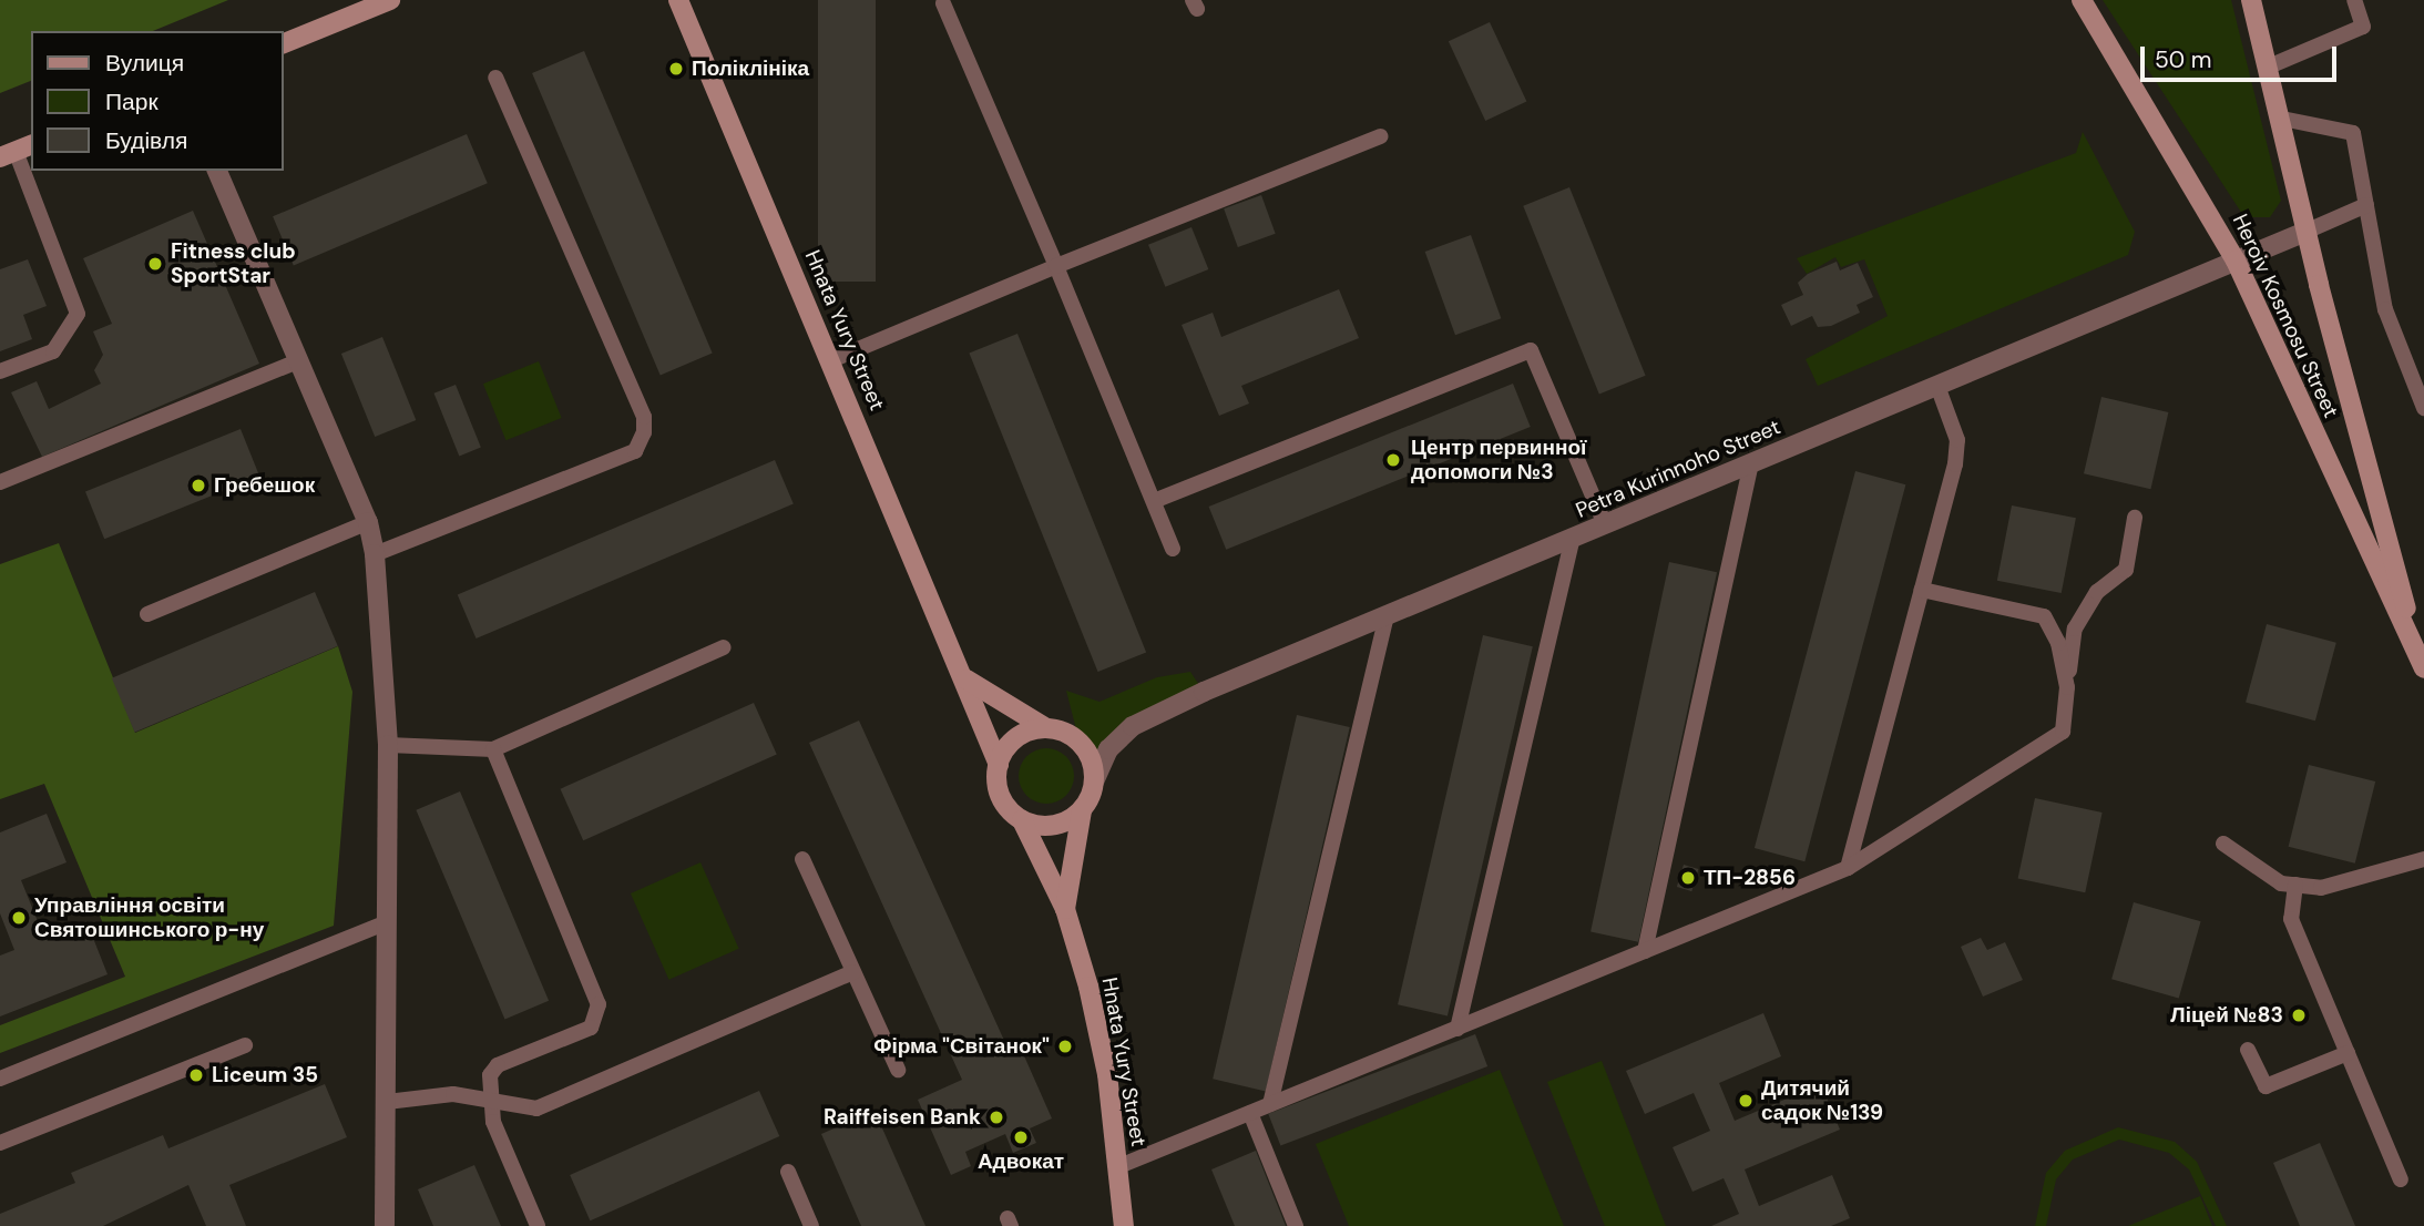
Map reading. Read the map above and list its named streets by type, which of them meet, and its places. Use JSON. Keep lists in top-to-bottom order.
{
  "streets": {
    "street": ["Heroiv Kosmosu Street", "Hnata Yury Street", "Petra Kurinnoho Street"]
  },
  "crossings": [
    ["Heroiv Kosmosu Street", "Petra Kurinnoho Street"],
    ["Hnata Yury Street", "Petra Kurinnoho Street"]
  ],
  "places": [
    "Поліклініка",
    "Fitness club SportStar",
    "Центр первинної допомоги №3",
    "Гребешок",
    "ТП-2856",
    "Управління освіти Святошинського р-ну",
    "Ліцей №83",
    "Фірма \"Світанок\"",
    "Liceum 35",
    "Дитячий садок №139",
    "Raiffeisen Bank",
    "Адвокат"
  ],
  "legend": ["Вулиця", "Парк", "Будівля"],
  "scale_bar": "50 m"
}
